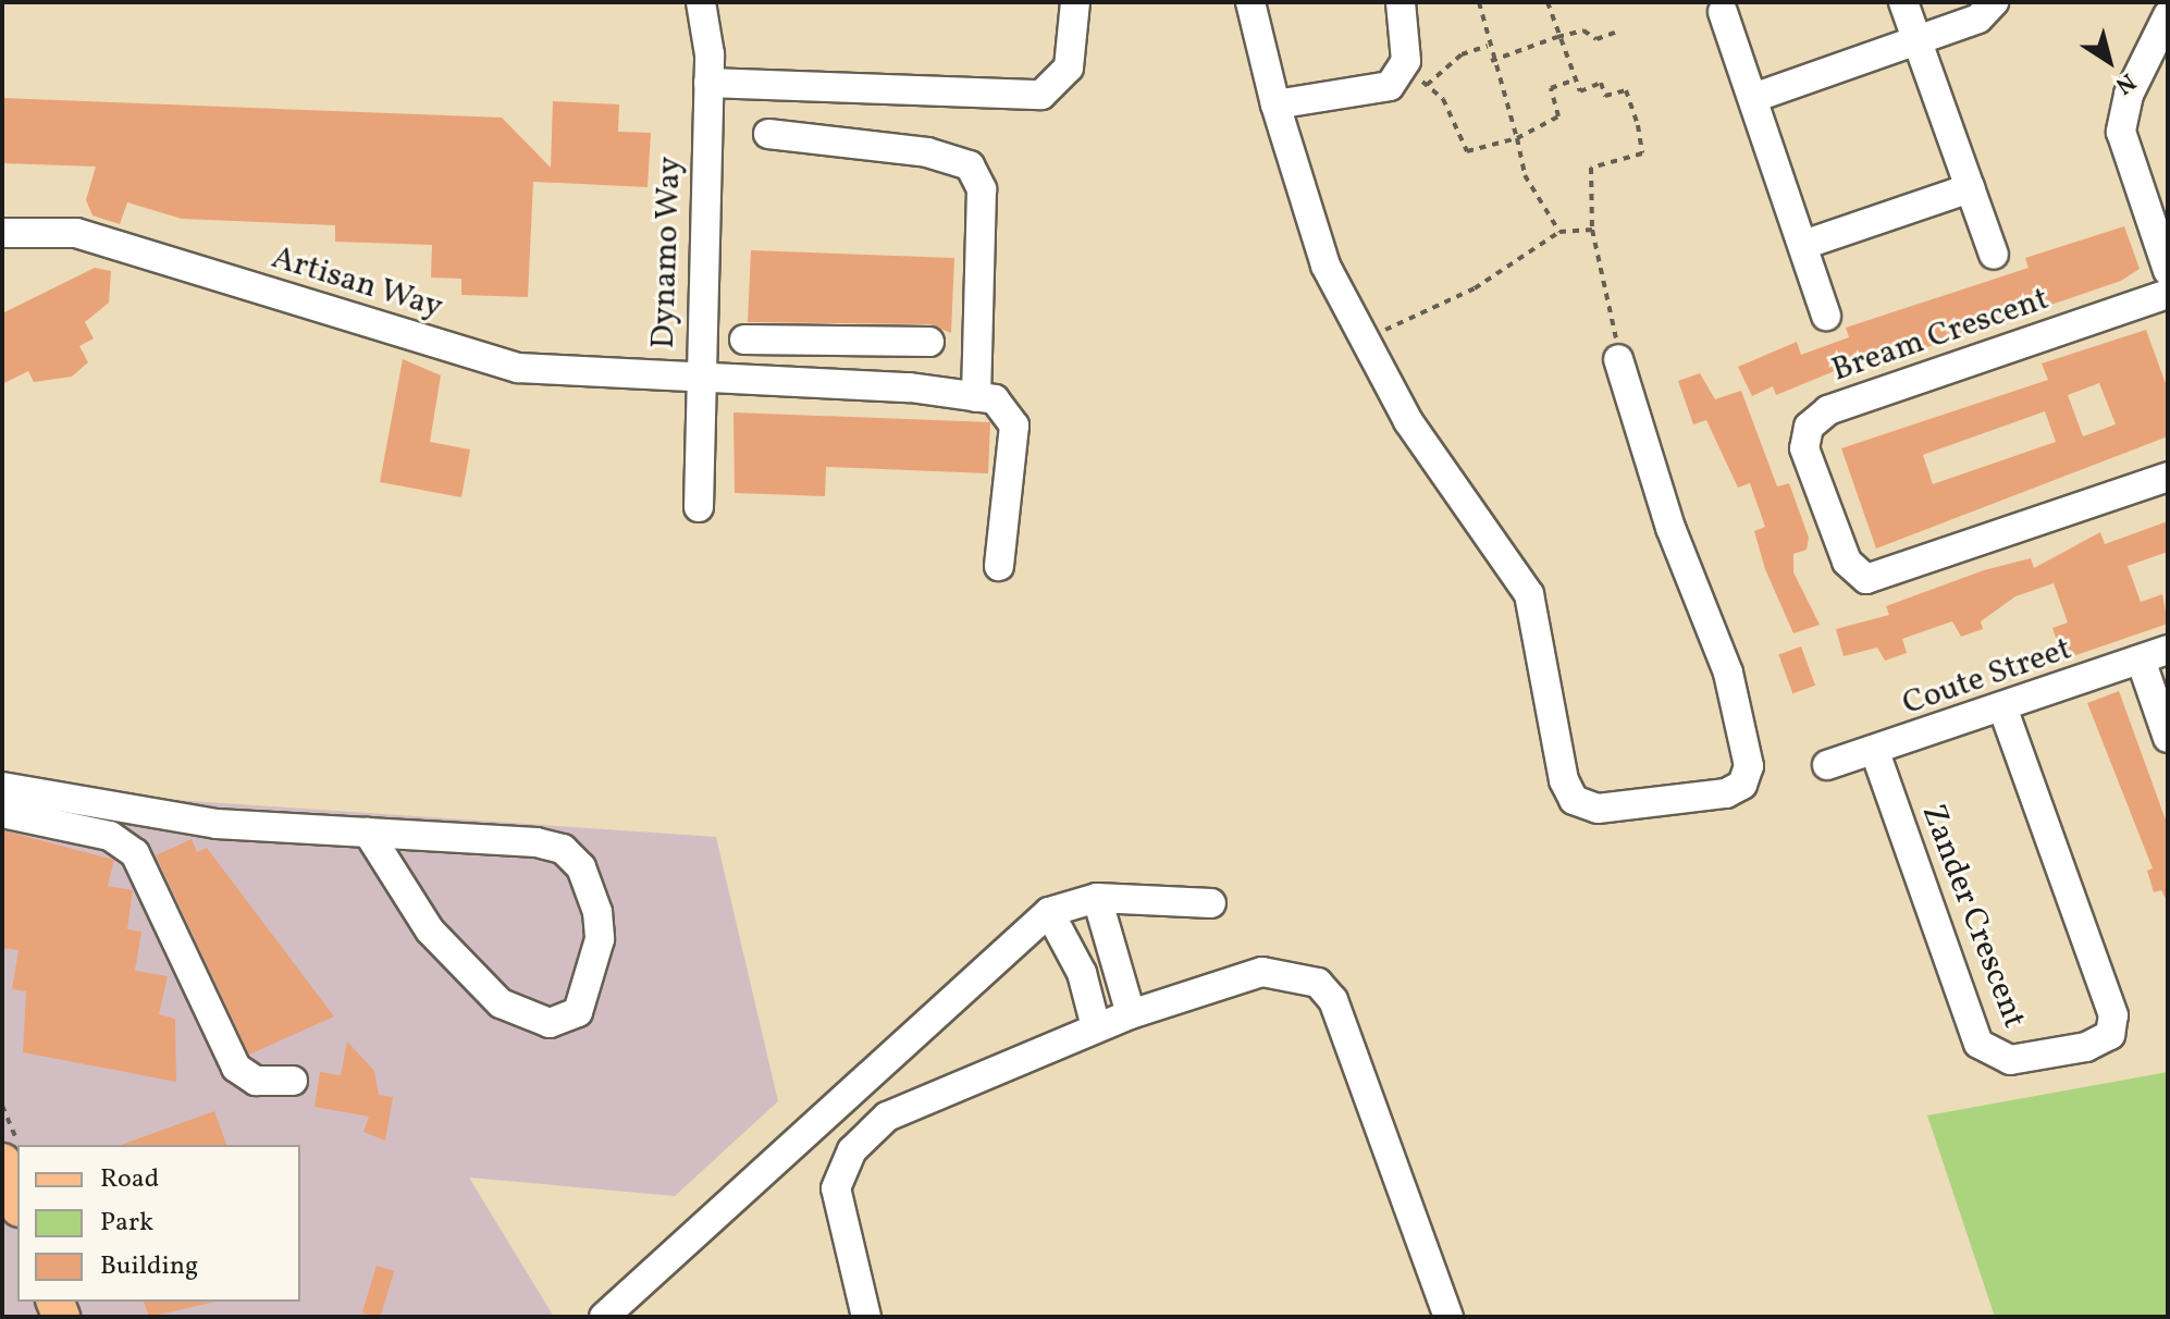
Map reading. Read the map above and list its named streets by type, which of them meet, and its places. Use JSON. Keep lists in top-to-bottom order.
{
  "streets": {
    "street": [
      "Dynamo Way",
      "Artisan Way",
      "Bream Crescent",
      "Coute Street",
      "Zander Crescent"
    ]
  },
  "crossings": [
    ["Dynamo Way", "Artisan Way"],
    ["Coute Street", "Zander Crescent"]
  ],
  "legend": ["Road", "Park", "Building"],
  "north": "bottom right"
}
